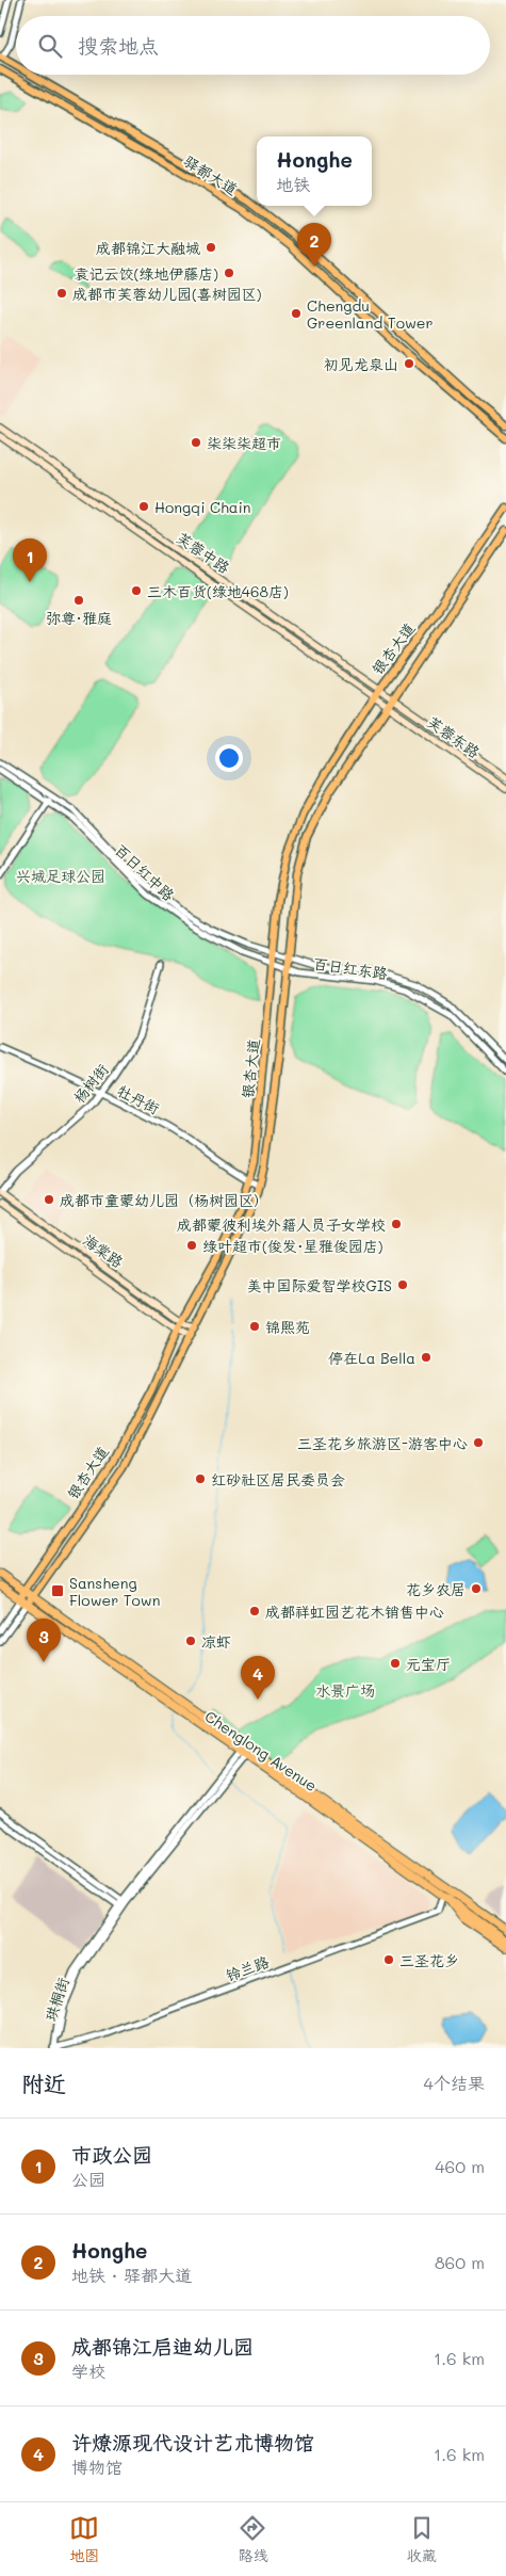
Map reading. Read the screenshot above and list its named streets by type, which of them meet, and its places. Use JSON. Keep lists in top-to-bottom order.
{
  "streets": {
    "highway": ["Chenglong Avenue"],
    "main road": [
      "驿都大道",
      "芙蓉中路",
      "银杏大道",
      "芙蓉东路",
      "海棠路"
    ],
    "street": [
      "百日红中路",
      "百日红东路",
      "杨树街",
      "牡丹街",
      "铃兰路",
      "珙桐街"
    ]
  },
  "crossings": [
    ["芙蓉中路", "银杏大道"],
    ["芙蓉中路", "芙蓉东路"],
    ["银杏大道", "芙蓉东路"],
    ["银杏大道", "百日红中路"],
    ["银杏大道", "百日红东路"],
    ["银杏大道", "牡丹街"],
    ["银杏大道", "海棠路"],
    ["银杏大道", "Chenglong Avenue"],
    ["百日红中路", "百日红东路"],
    ["杨树街", "牡丹街"],
    ["杨树街", "海棠路"],
    ["Chenglong Avenue", "铃兰路"],
    ["Chenglong Avenue", "珙桐街"],
    ["铃兰路", "珙桐街"]
  ],
  "parks": ["兴城足球公园", "水景广场"],
  "places": {
    "other": [
      "成都锦江大融城",
      "袁记云饺(绿地伊藤店)",
      "成都市芙蓉幼儿园(喜树园区)",
      "Chengdu Greenland Tower",
      "初见龙泉山",
      "柒柒柒超市",
      "Hongqi Chain",
      "三木百货(绿地468店)",
      "弥尊·雅庭",
      "成都市童蒙幼儿园（杨树园区）",
      "成都蒙彼利埃外籍人员子女学校",
      "绿叶超市(俊发·星雅俊园店)",
      "美中国际爱智学校GIS",
      "锦熙苑",
      "停在La Bella",
      "三圣花乡旅游区-游客中心",
      "红砂社区居民委员会",
      "花乡农居",
      "成都祥虹园艺花木销售中心",
      "凉虾",
      "元宝厅",
      "三圣花乡"
    ],
    "transit": ["Sansheng Flower Town"]
  },
  "page": {
    "search": "搜索地点",
    "popup": ["Honghe", "地铁"],
    "pins": [
      "2",
      "1",
      "3",
      "4"
    ],
    "heading": ["附近", "4个结果"],
    "list": [
      {
        "mark": "1",
        "name": "市政公园",
        "note": "公园",
        "value": "460 m"
      },
      {
        "mark": "2",
        "name": "Honghe",
        "note": "地铁 · 驿都大道",
        "value": "860 m"
      },
      {
        "mark": "3",
        "name": "成都锦江启迪幼儿园",
        "note": "学校",
        "value": "1.6 km"
      },
      {
        "mark": "4",
        "name": "许燎源现代设计艺术博物馆",
        "note": "博物馆",
        "value": "1.6 km"
      }
    ],
    "nav": ["地图", "路线", "收藏"]
  }
}
